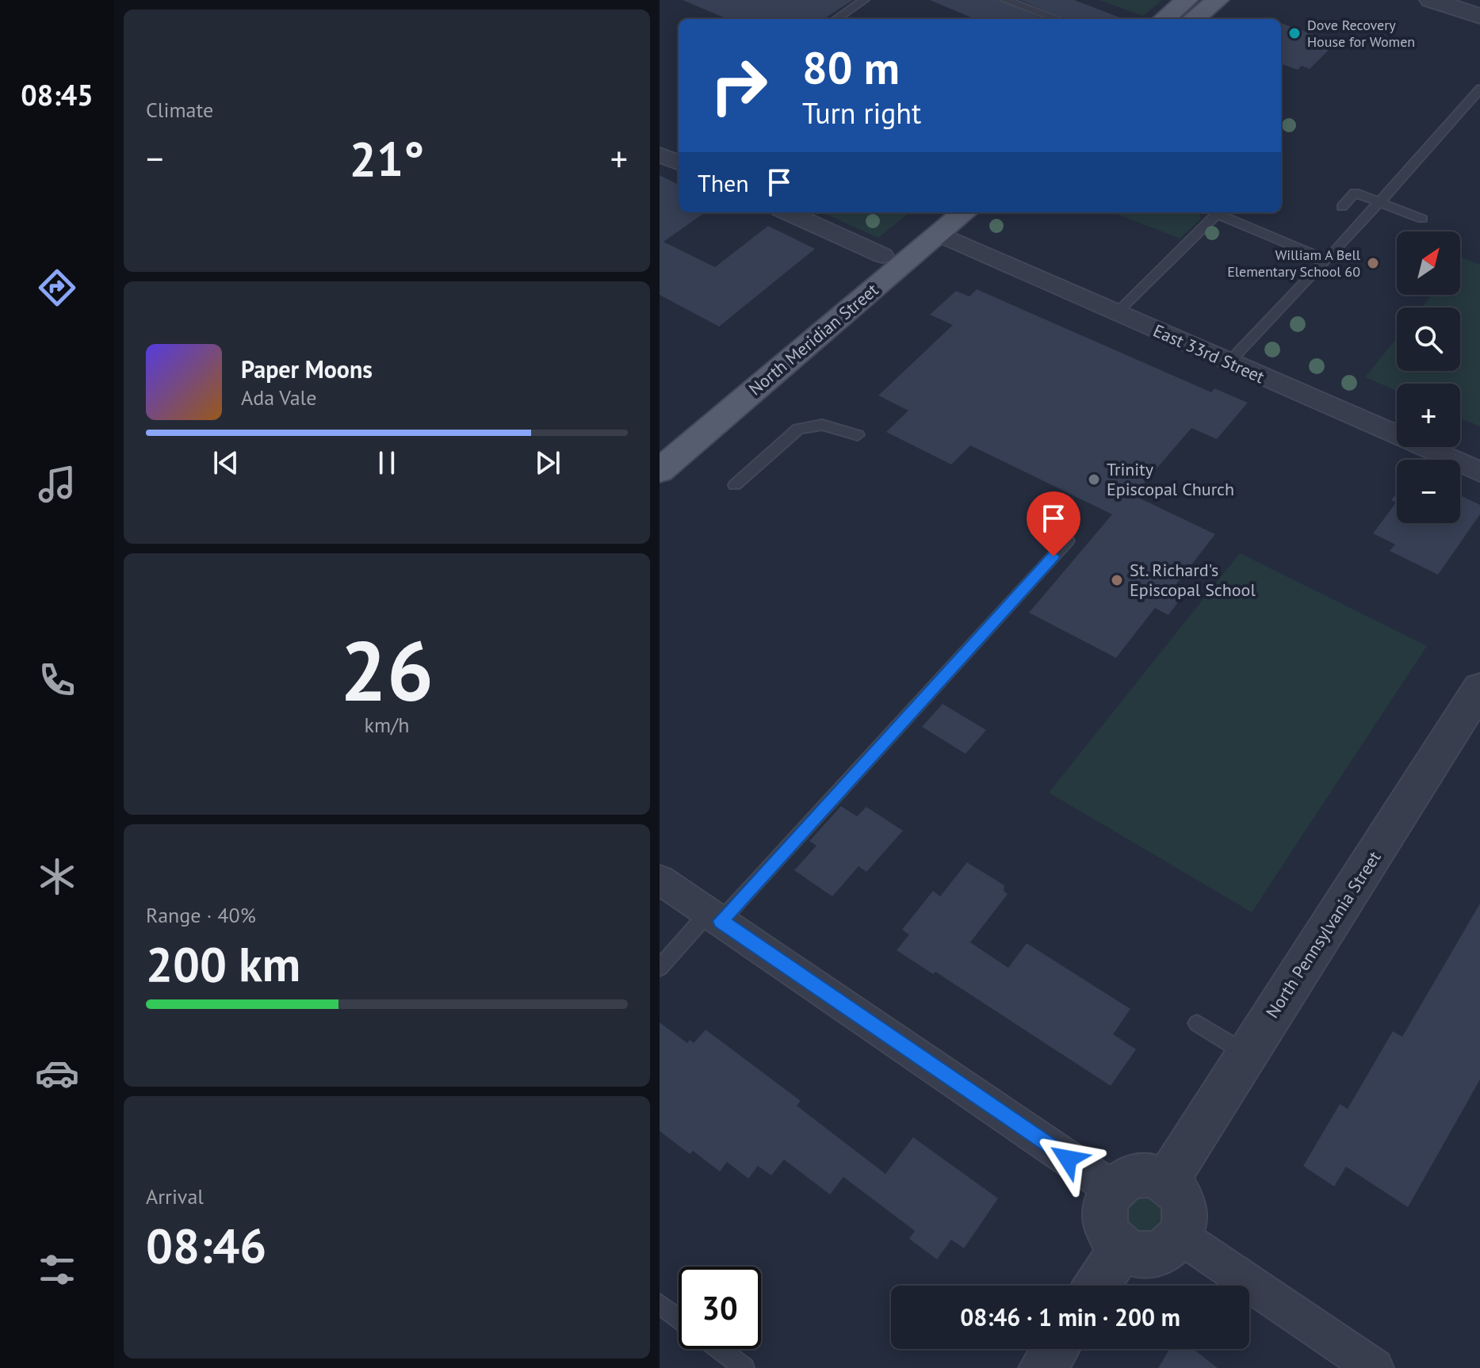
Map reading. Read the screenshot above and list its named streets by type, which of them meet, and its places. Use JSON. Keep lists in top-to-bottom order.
{
  "streets": {
    "main road": ["North Meridian Street"],
    "street": ["East 33rd Street", "North Pennsylvania Street"]
  },
  "crossings": [
    ["North Meridian Street", "East 33rd Street"]
  ],
  "places": [
    "Dove Recovery House for Women",
    "William A Bell Elementary School 60",
    "Trinity Episcopal Church",
    "St. Richard's Episcopal School"
  ],
  "north": "top right",
  "page": {
    "tabs": "08:45",
    "tile": [
      "Climate",
      ["26", "km/h"],
      ["Range · 40%", "200 km"],
      ["Arrival", "08:46"]
    ],
    "turn": ["80 m", "Turn right"],
    "heat": ["−", "21°", "+"],
    "then": "Then",
    "map_buttons": ["+", "−"],
    "song": ["Paper Moons", "Ada Vale"],
    "limit": "30",
    "trip": "08:46 · 1 min · 200 m"
  }
}
